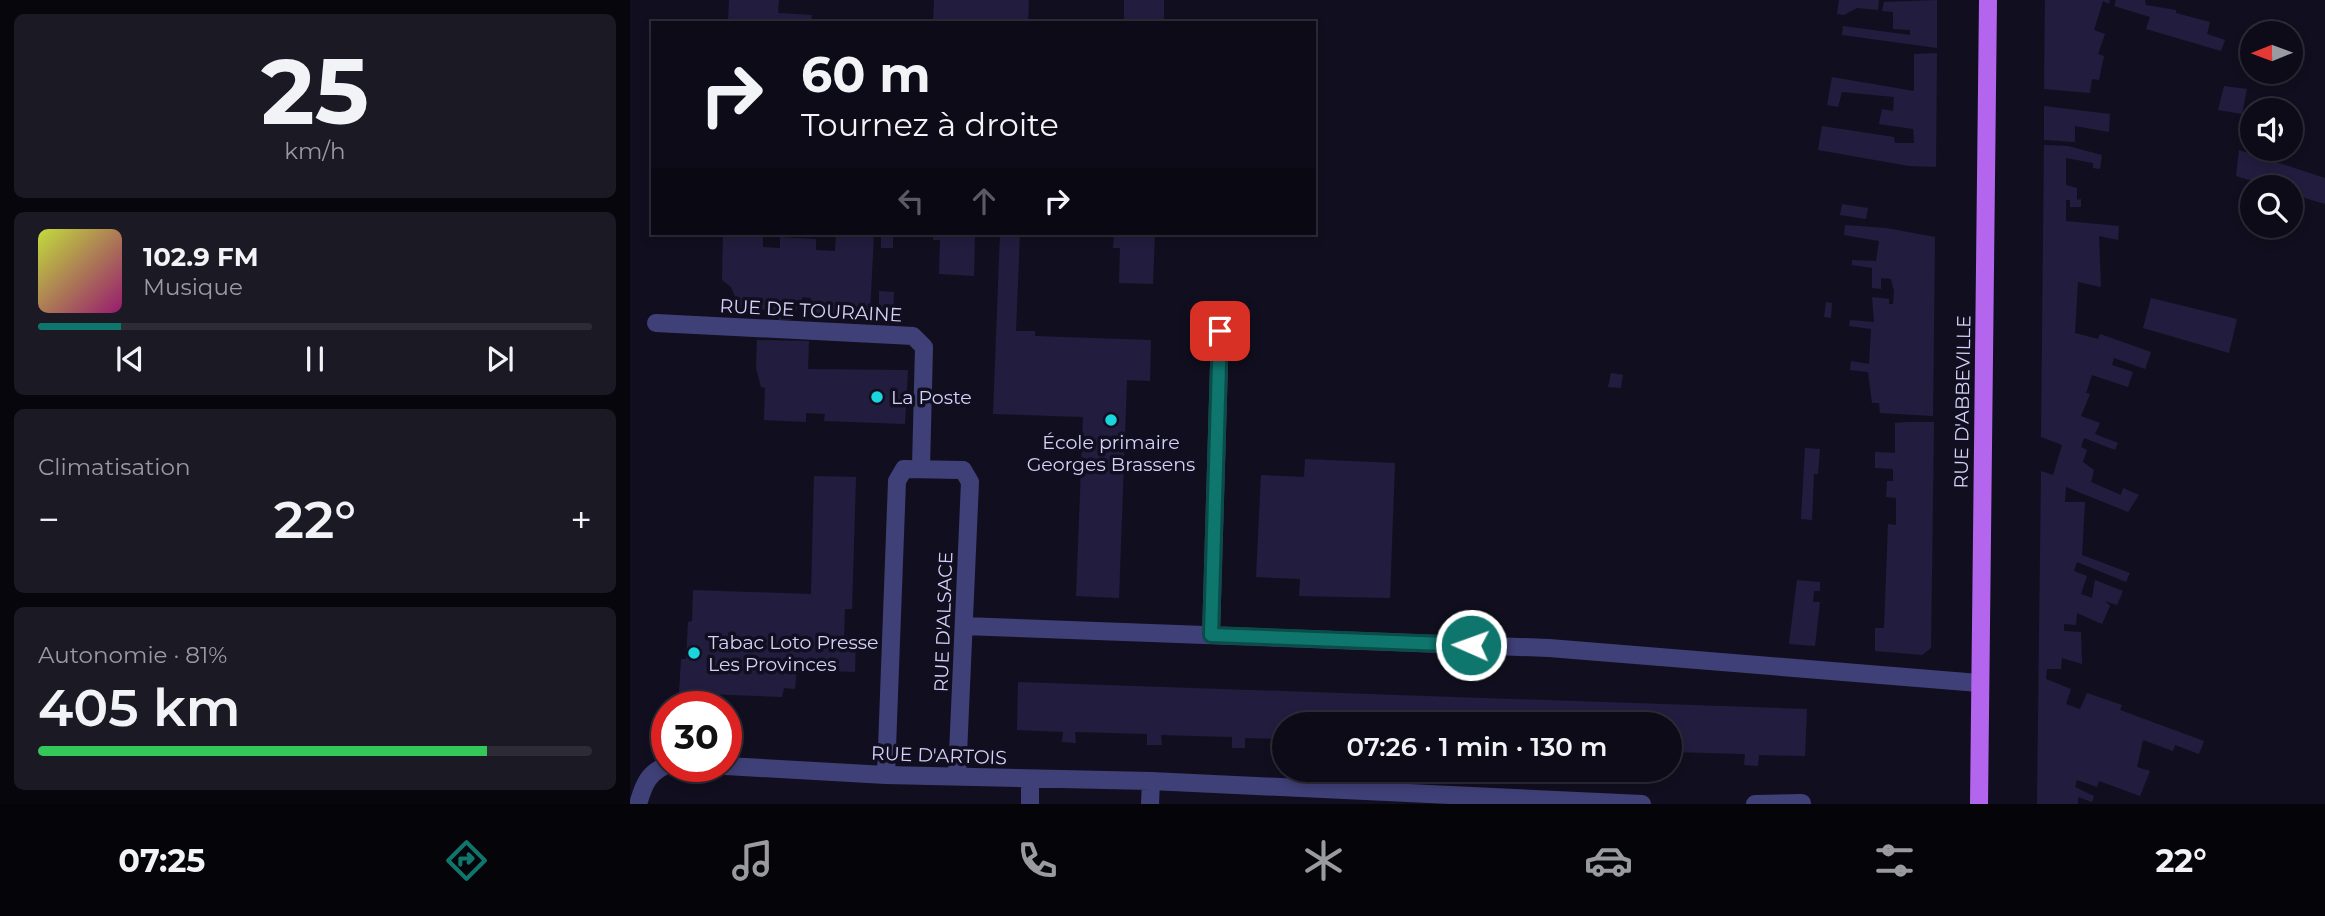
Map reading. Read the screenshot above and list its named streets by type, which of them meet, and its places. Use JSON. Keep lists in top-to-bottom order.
{
  "streets": {
    "main road": ["RUE D'ABBEVILLE"],
    "street": ["RUE DE TOURAINE", "RUE D'ALSACE", "RUE D'ARTOIS"]
  },
  "crossings": [
    ["RUE DE TOURAINE", "RUE D'ALSACE"],
    ["RUE D'ALSACE", "RUE D'ARTOIS"]
  ],
  "places": ["La Poste", "École primaire Georges Brassens", "Tabac Loto Presse Les Provinces"],
  "north": "left",
  "page": {
    "tile": [
      ["25", "km/h"],
      "Climatisation",
      ["Autonomie · 81%", "405 km"]
    ],
    "turn": ["60 m", "Tournez à droite"],
    "song": ["102.9 FM", "Musique"],
    "heat": ["−", "22°", "+"],
    "limit": "30",
    "trip": "07:26 · 1 min · 130 m",
    "tabs": ["07:25", "22°"]
  }
}
